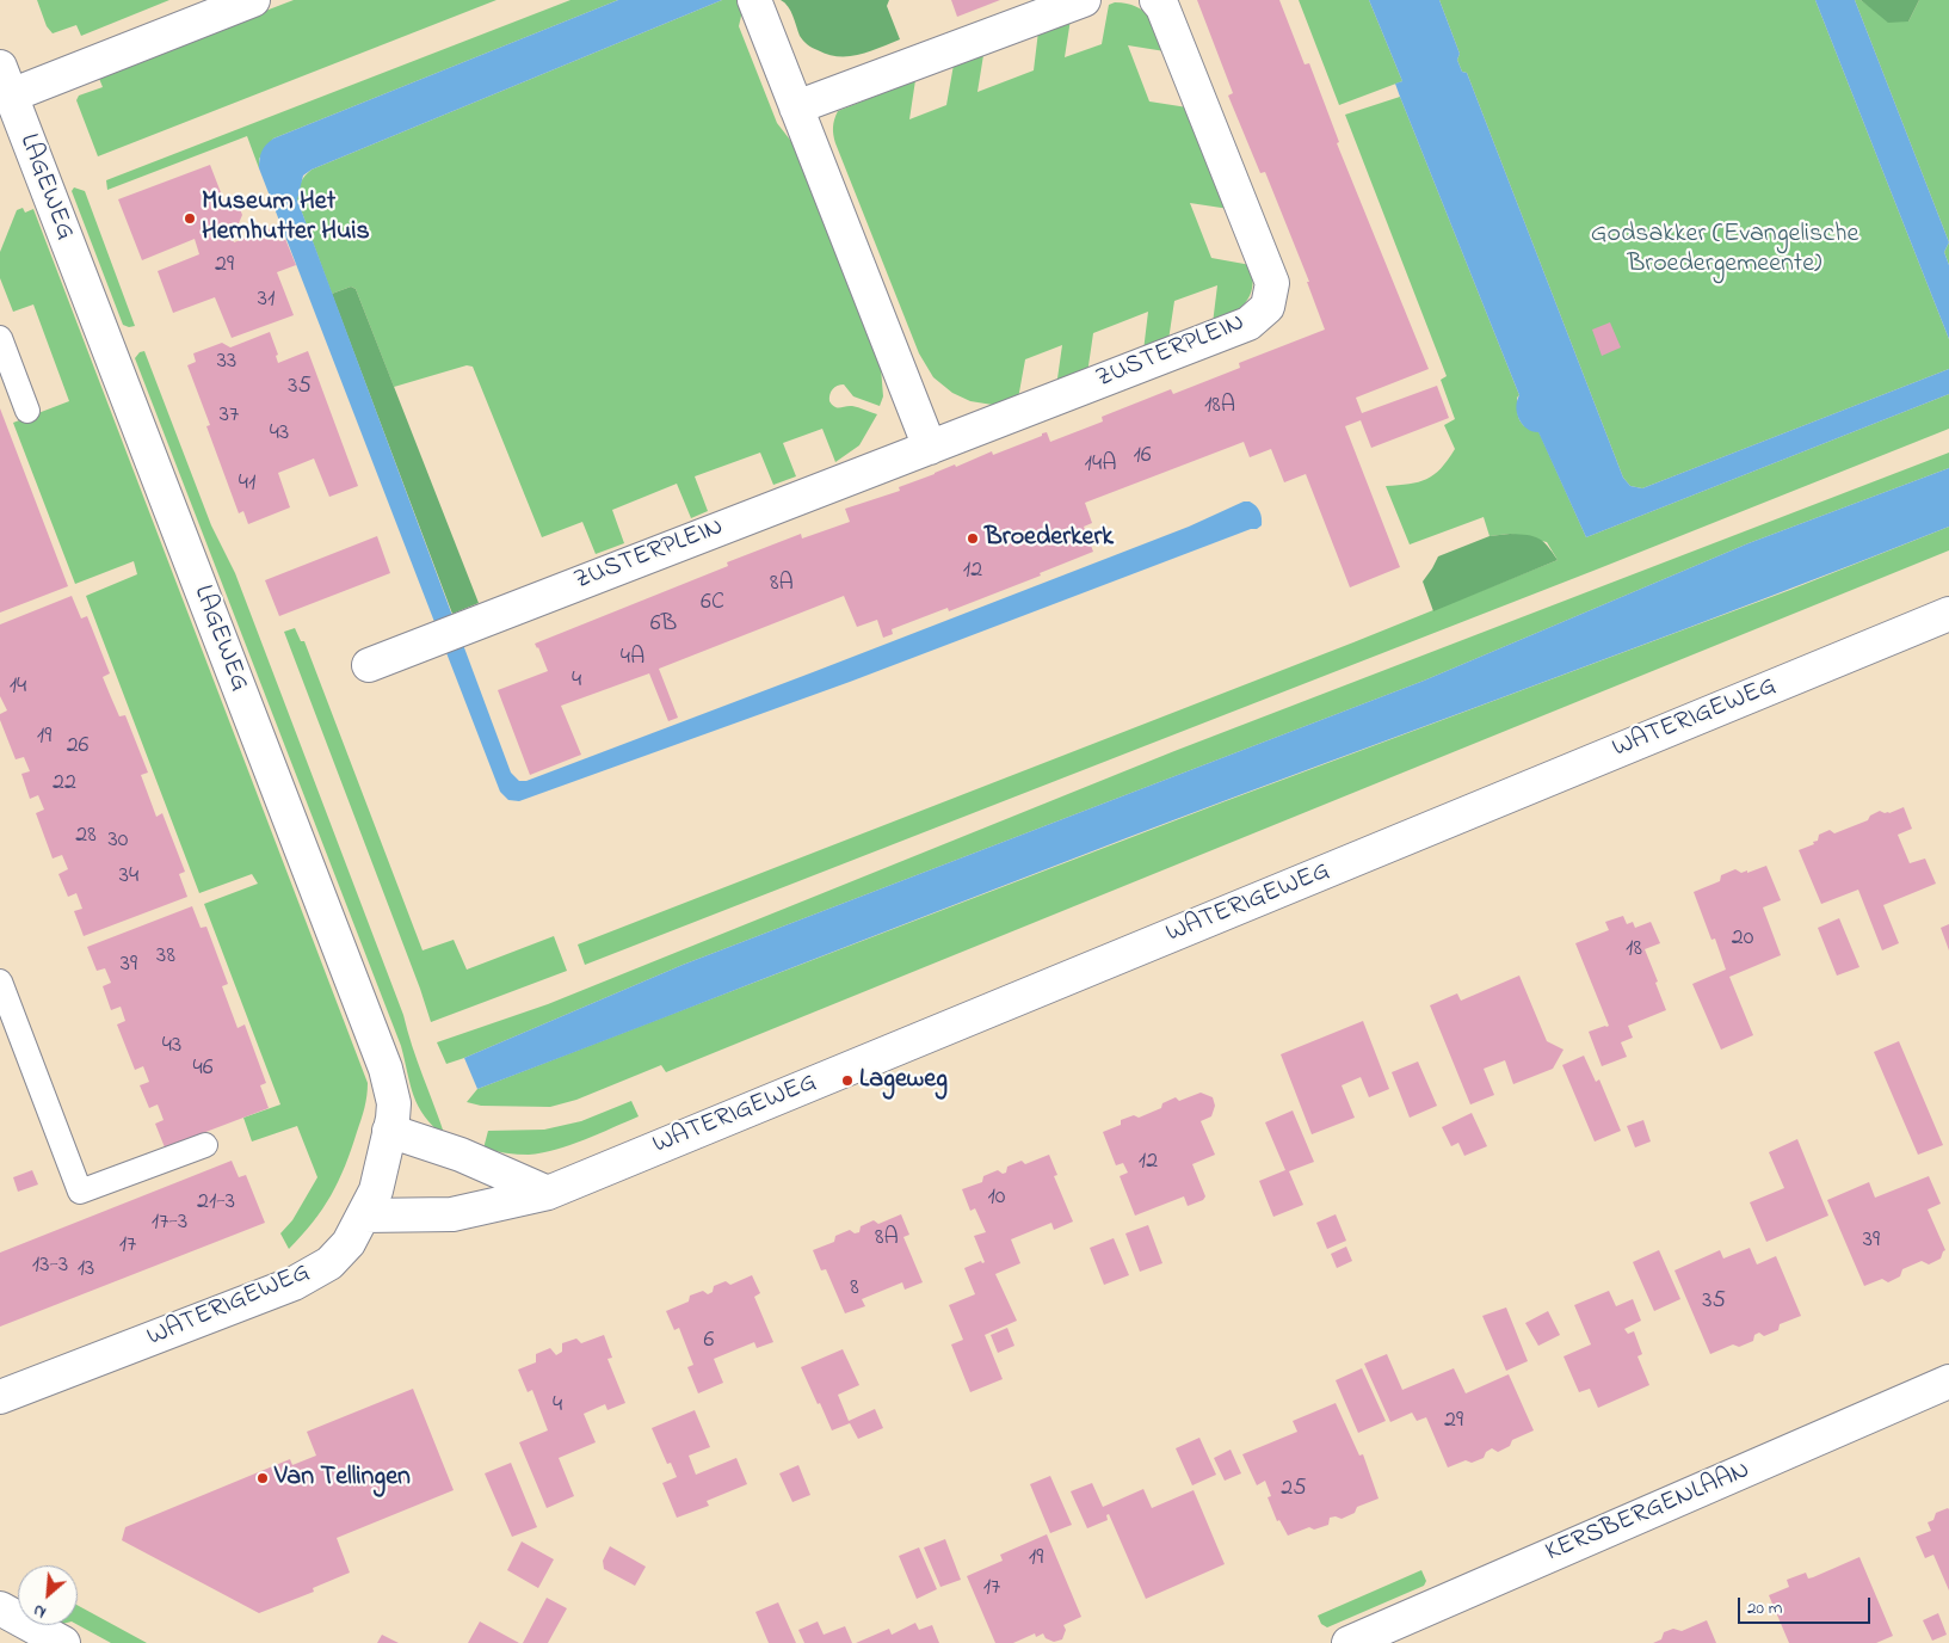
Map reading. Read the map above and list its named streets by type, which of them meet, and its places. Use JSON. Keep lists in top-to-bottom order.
{
  "streets": {
    "street": [
      "LAGEWEG",
      "ZUSTERPLEIN",
      "WATERIGEWEG",
      "KERSBERGENLAAN"
    ]
  },
  "crossings": [
    ["LAGEWEG", "WATERIGEWEG"]
  ],
  "parks": ["Godsakker (Evangelische Broedergemeente)"],
  "places": [
    "Museum Het Hernhutter Huis",
    "Broederkerk",
    "Lageweg",
    "Van Tellingen"
  ],
  "house_numbers": [
    "29",
    "31",
    "33",
    "35",
    "18A",
    "37",
    "43",
    "16",
    "14A",
    "41",
    "12",
    "8A",
    "6C",
    "6B",
    "4A",
    "4",
    "14",
    "19",
    "26",
    "22",
    "28",
    "30",
    "34",
    "20",
    "18",
    "38",
    "39",
    "43",
    "46",
    "12",
    "10",
    "21-3",
    "17-3",
    "8A",
    "39",
    "17",
    "13-3",
    "13",
    "8",
    "35",
    "6",
    "4",
    "29",
    "25",
    "19",
    "17"
  ],
  "scale_bar": "20 m",
  "north": "bottom left"
}
